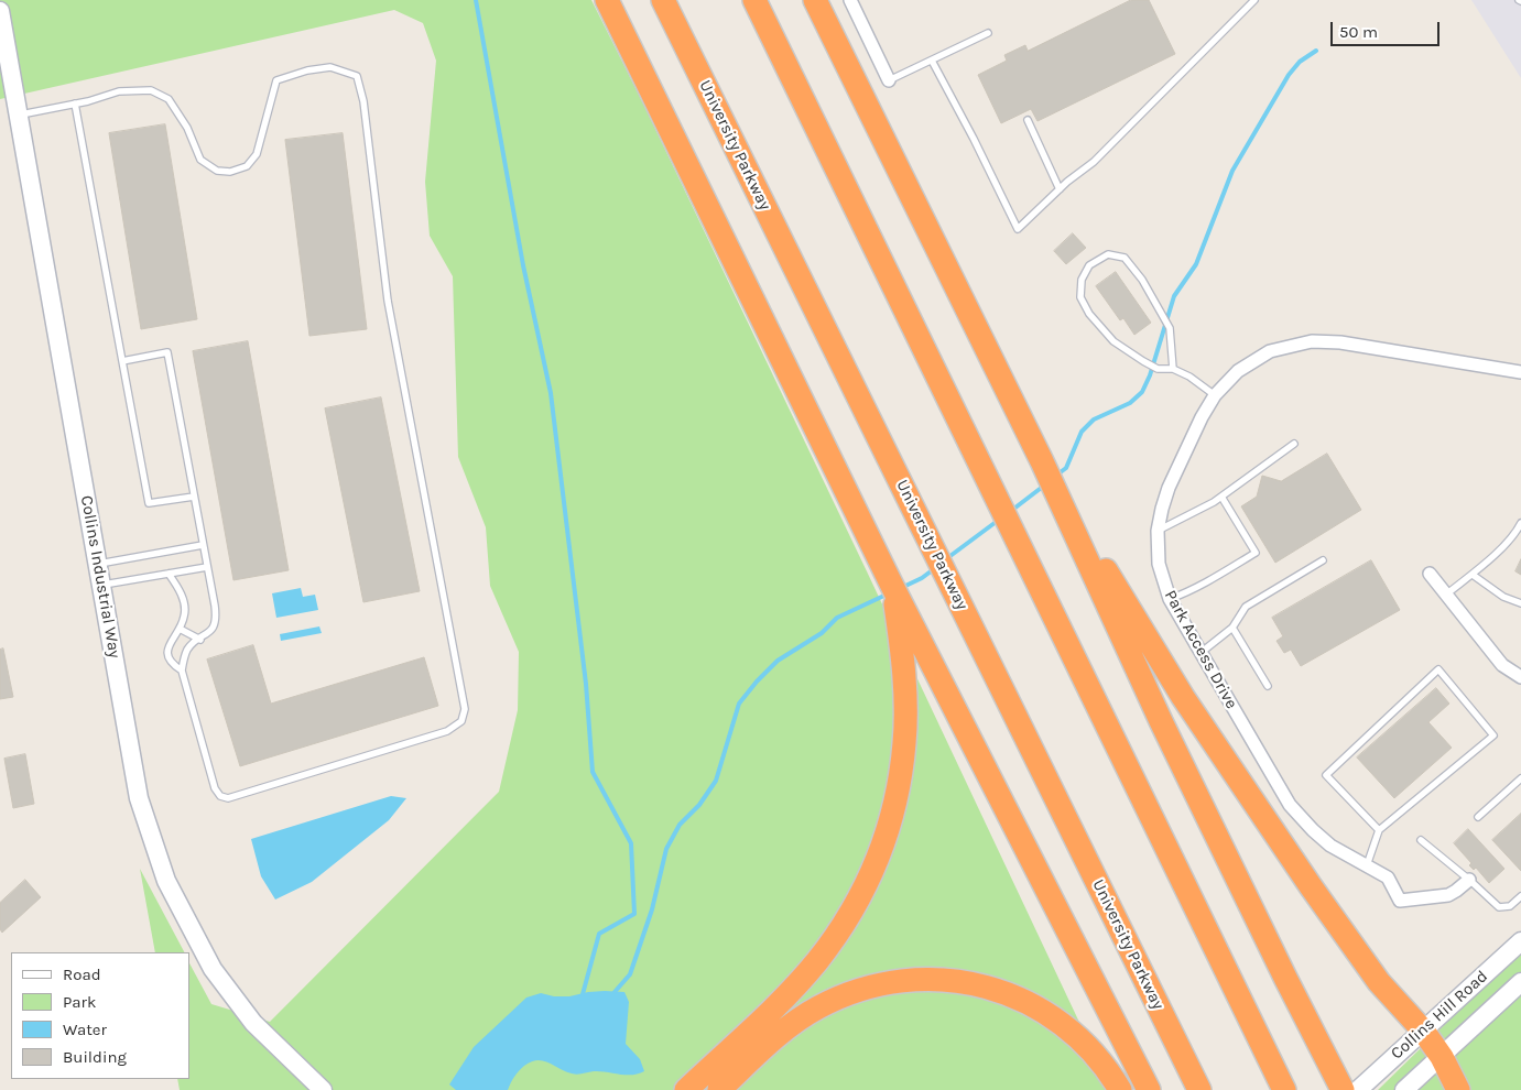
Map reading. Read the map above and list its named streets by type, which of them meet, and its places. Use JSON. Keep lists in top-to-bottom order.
{
  "streets": {
    "highway": ["University Parkway"],
    "street": ["Collins Industrial Way", "Park Access Drive", "Collins Hill Road"]
  },
  "legend": [
    "Road",
    "Park",
    "Water",
    "Building"
  ],
  "scale_bar": "50 m"
}
